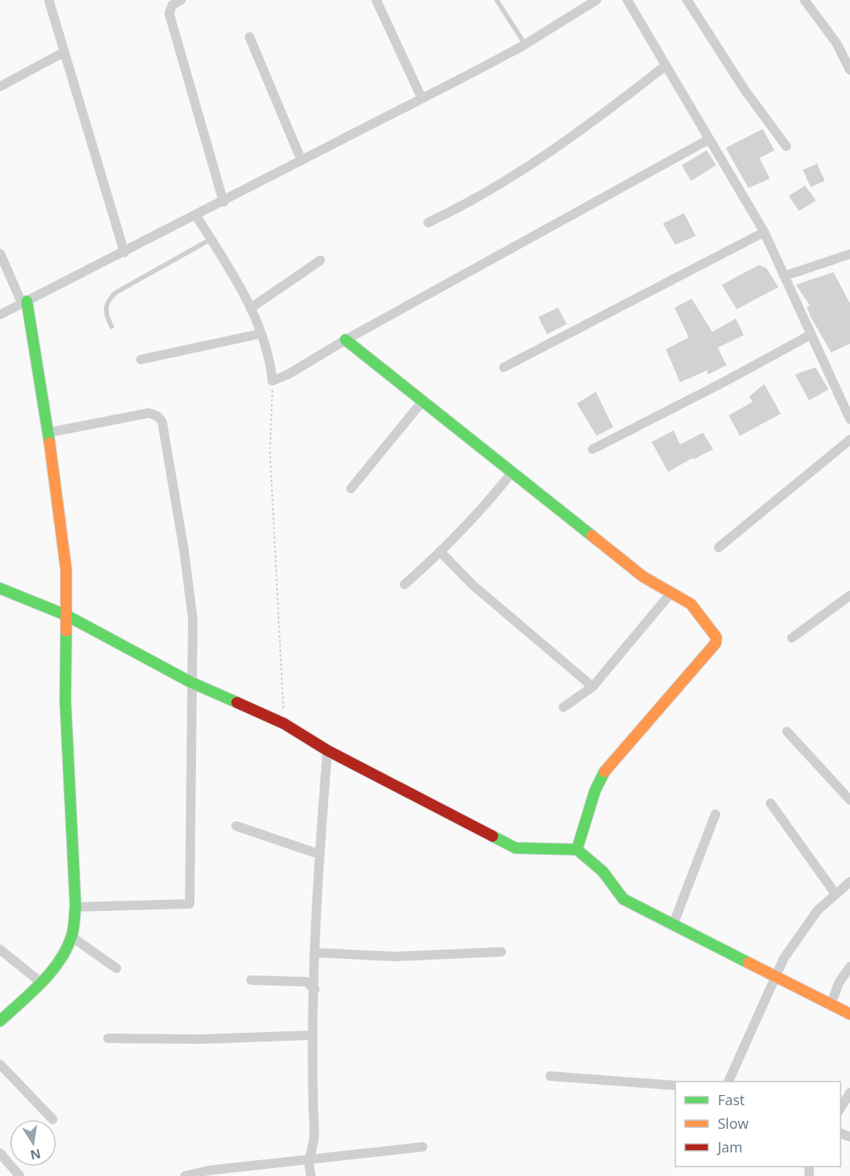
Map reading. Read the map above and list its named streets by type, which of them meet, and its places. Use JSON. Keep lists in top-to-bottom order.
{
  "legend": ["Fast", "Slow", "Jam"],
  "north": "bottom"
}
